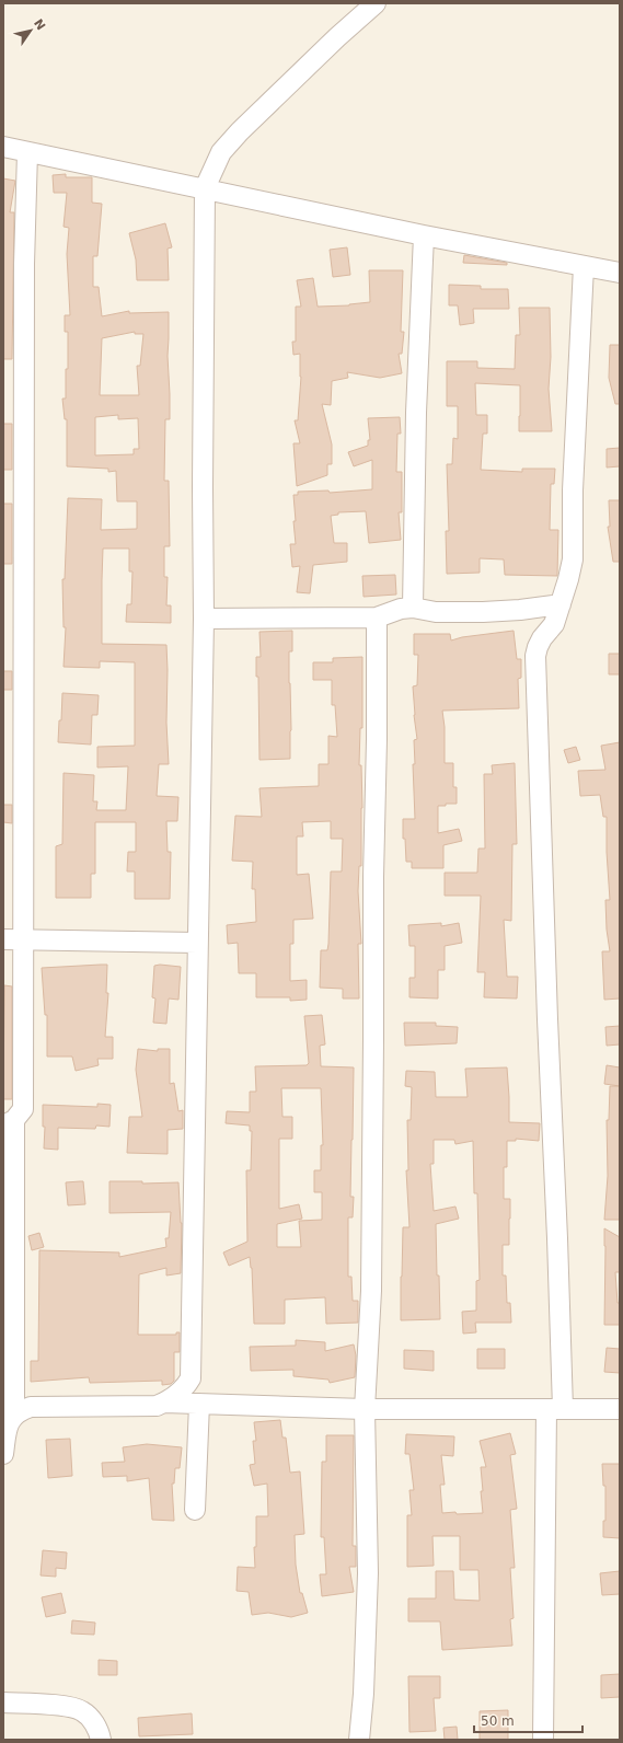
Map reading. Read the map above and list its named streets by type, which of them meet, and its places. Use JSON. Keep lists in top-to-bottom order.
{
  "scale_bar": "50 m",
  "north": "top right"
}
